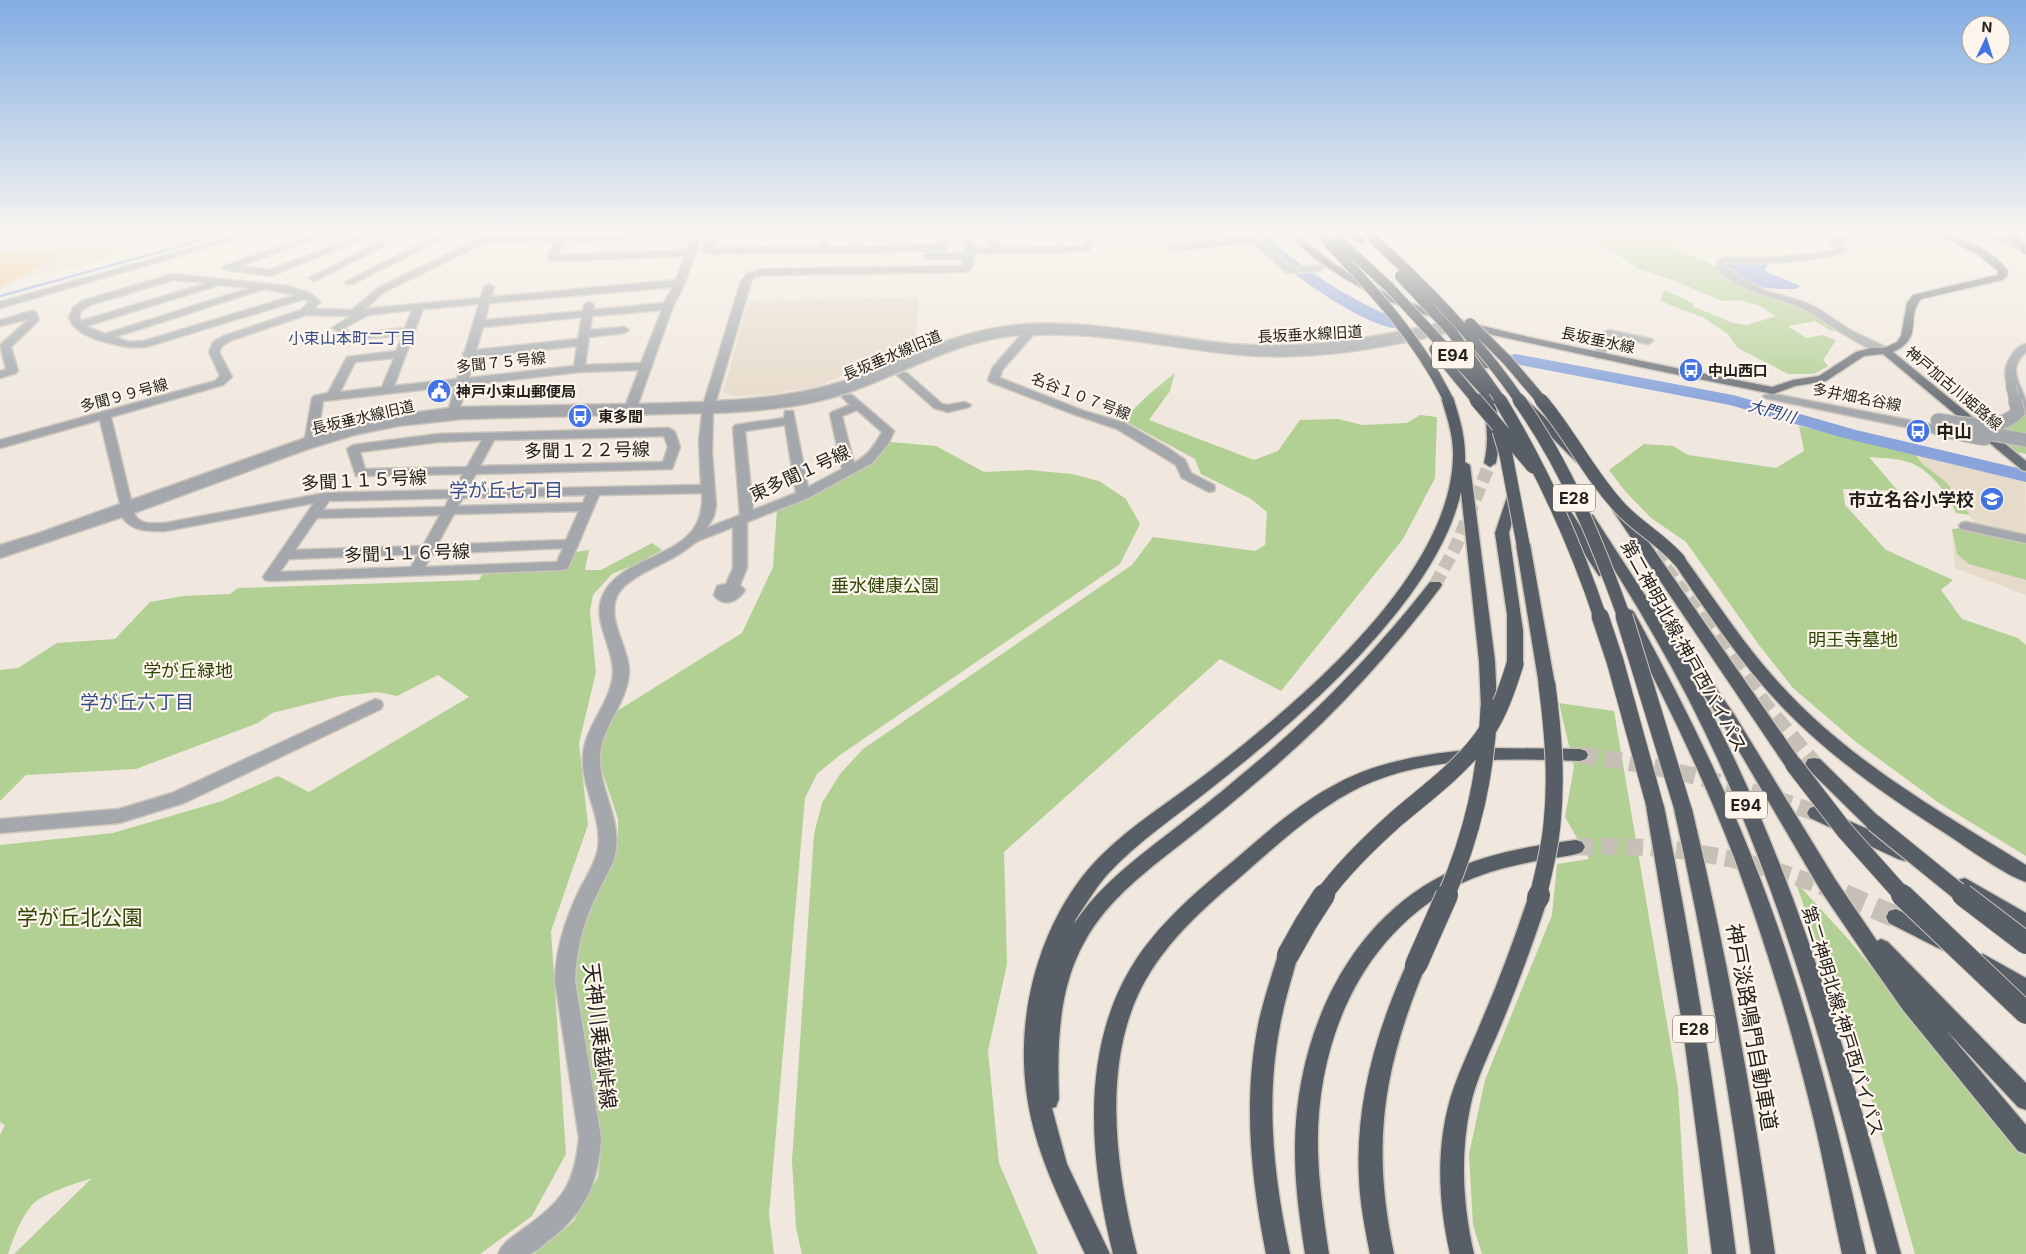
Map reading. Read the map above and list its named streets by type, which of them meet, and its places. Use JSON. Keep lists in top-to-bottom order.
{
  "streets": {
    "highway": [
      "E94",
      "E28",
      "第二神明北線;神戸西バイパス",
      "神戸淡路鳴門自動車道"
    ],
    "main road": ["長坂垂水線", "神戸加古川姫路線"],
    "street": [
      "長坂垂水線旧道",
      "多聞７５号線",
      "多聞９９号線",
      "名谷１０７号線",
      "多井畑名谷線",
      "多聞１２２号線",
      "東多聞１号線",
      "多聞１１５号線",
      "多聞１１６号線",
      "天神川乗越峠線"
    ]
  },
  "crossings": [
    ["長坂垂水線旧道", "長坂垂水線"],
    ["長坂垂水線旧道", "名谷１０７号線"],
    ["長坂垂水線旧道", "多聞１１５号線"],
    ["長坂垂水線旧道", "天神川乗越峠線"],
    ["長坂垂水線", "多井畑名谷線"],
    ["東多聞１号線", "天神川乗越峠線"],
    ["多聞１１５号線", "多聞１１６号線"],
    ["多聞１１５号線", "天神川乗越峠線"]
  ],
  "districts": ["小束山本町二丁目", "学が丘七丁目", "学が丘六丁目"],
  "water": ["大門川"],
  "parks": [
    "垂水健康公園",
    "明王寺墓地",
    "学が丘緑地",
    "学が丘北公園"
  ],
  "places": {
    "bus stop": ["中山西口", "東多聞", "中山"],
    "public building": ["神戸小束山郵便局"],
    "school or university": ["市立名谷小学校"]
  },
  "north": "top"
}
